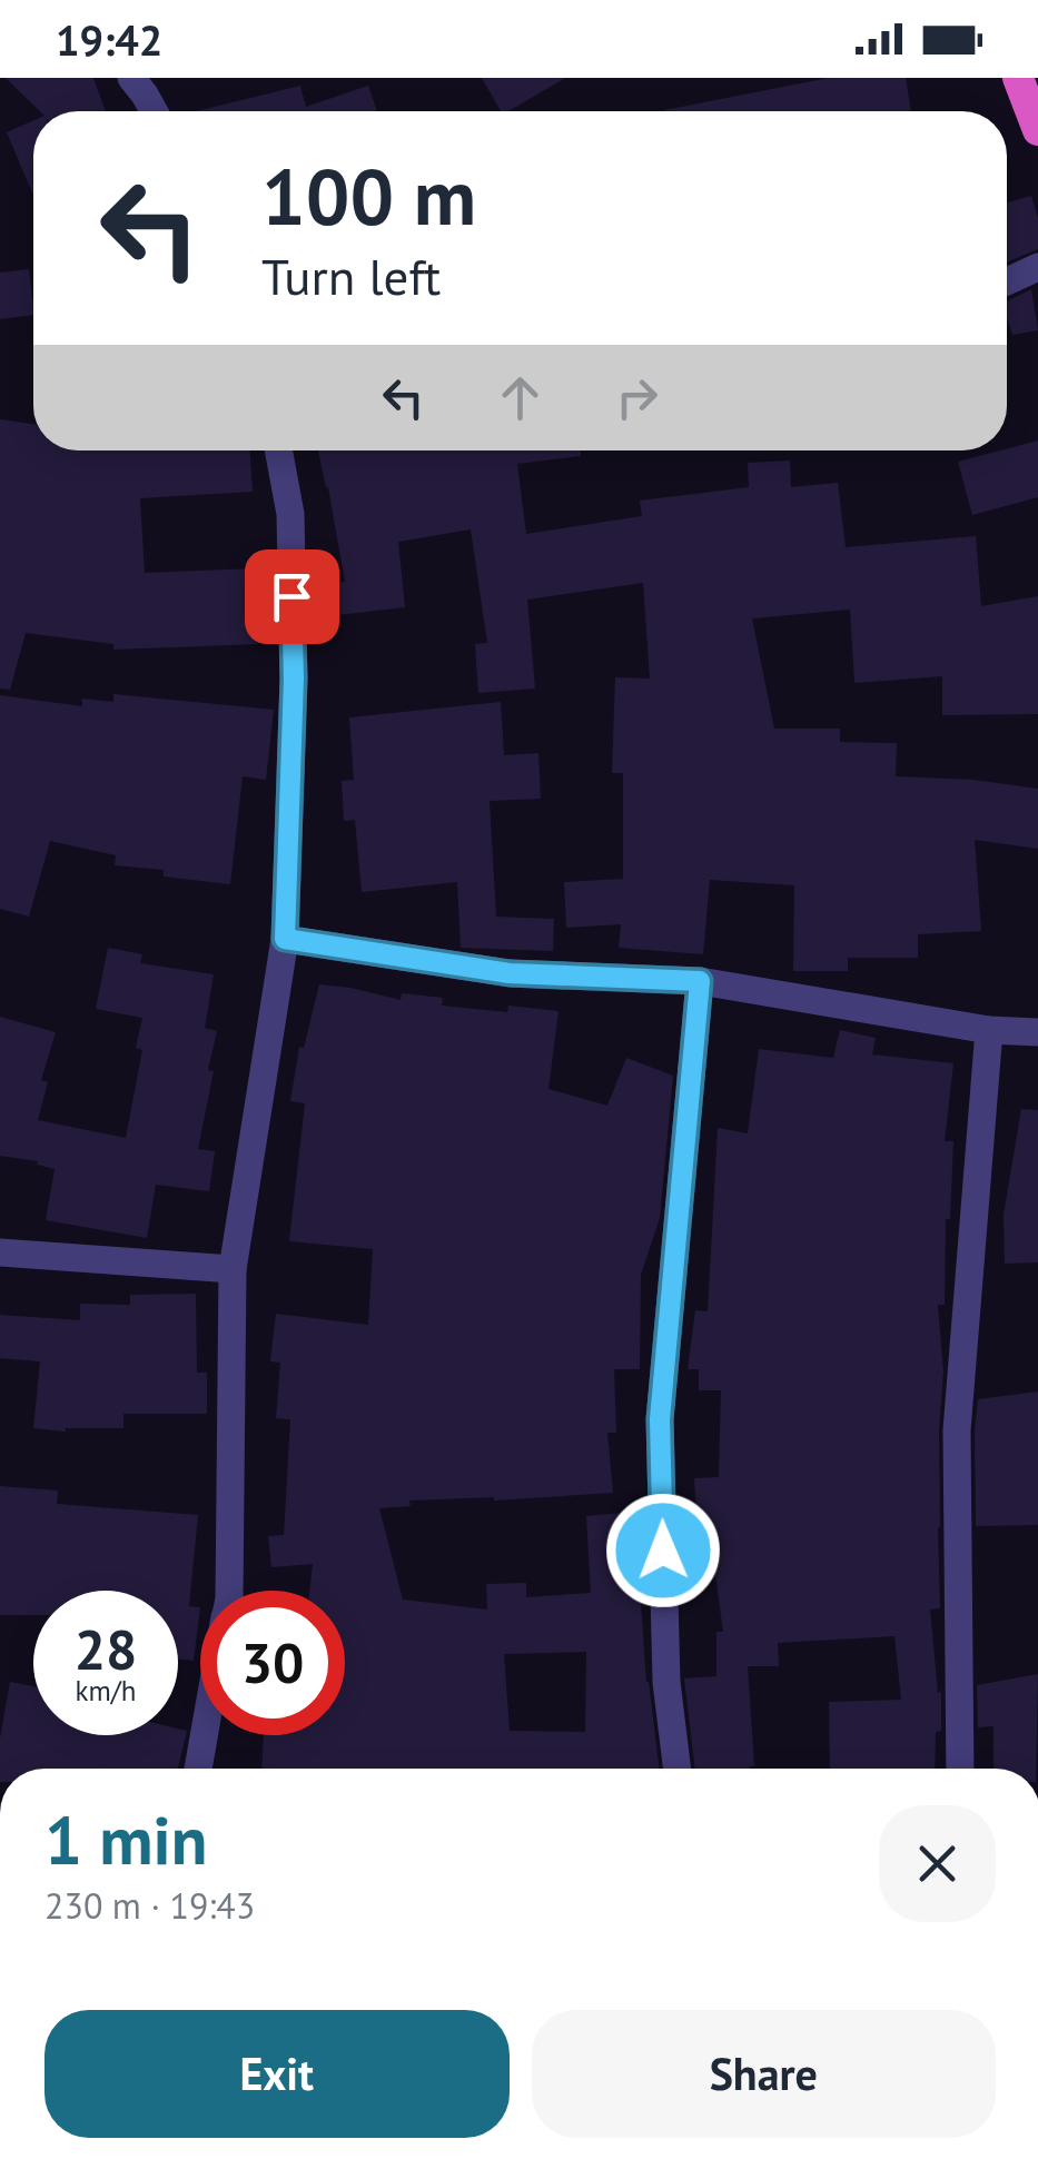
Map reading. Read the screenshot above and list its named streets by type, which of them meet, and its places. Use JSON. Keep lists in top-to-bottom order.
{
  "page": {
    "status": "19:42",
    "turn": ["100 m", "Turn left"],
    "speed": "28 km/h",
    "limit": "30",
    "heading": ["1 min", "230 m · 19:43"],
    "buttons": ["Exit", "Share"]
  }
}
